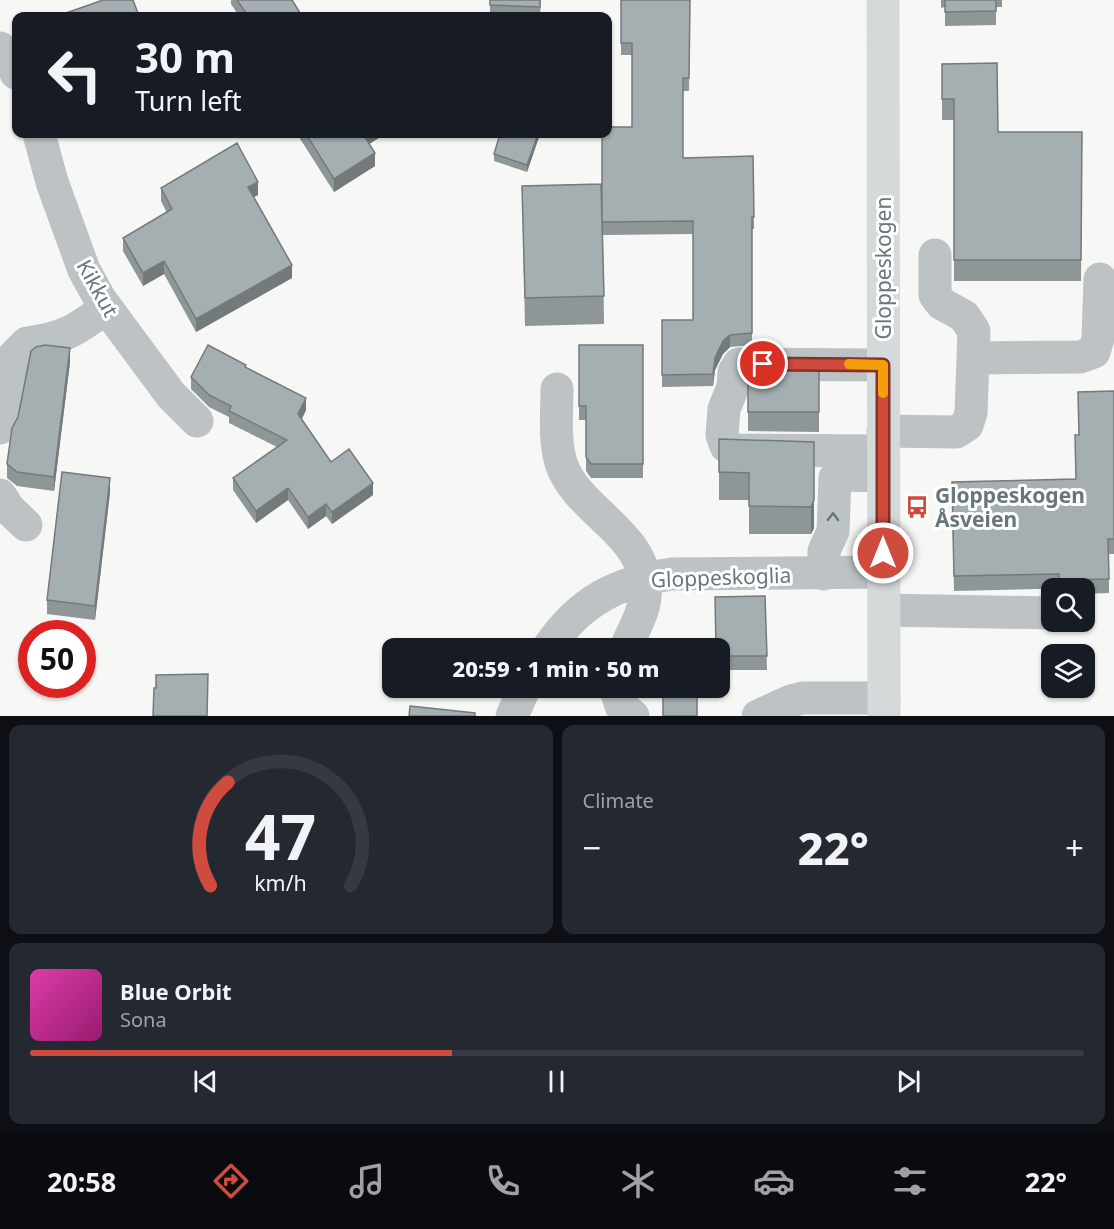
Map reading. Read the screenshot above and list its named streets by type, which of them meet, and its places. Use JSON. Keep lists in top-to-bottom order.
{
  "streets": {
    "main road": ["Gloppeskogen"],
    "street": ["Kikkut", "Gloppeskoglia"]
  },
  "crossings": [
    ["Gloppeskogen", "Gloppeskoglia"]
  ],
  "places": {
    "bus stop": ["Gloppeskogen Åsveien"]
  },
  "page": {
    "turn": ["30 m", "Turn left"],
    "limit": "50",
    "trip": "20:59 · 1 min · 50 m",
    "tile": "Climate",
    "heat": ["−", "22°", "+"],
    "song": ["Blue Orbit", "Sona"],
    "tabs": ["20:58", "22°"],
    "gauge": ["47", "km/h"]
  }
}
